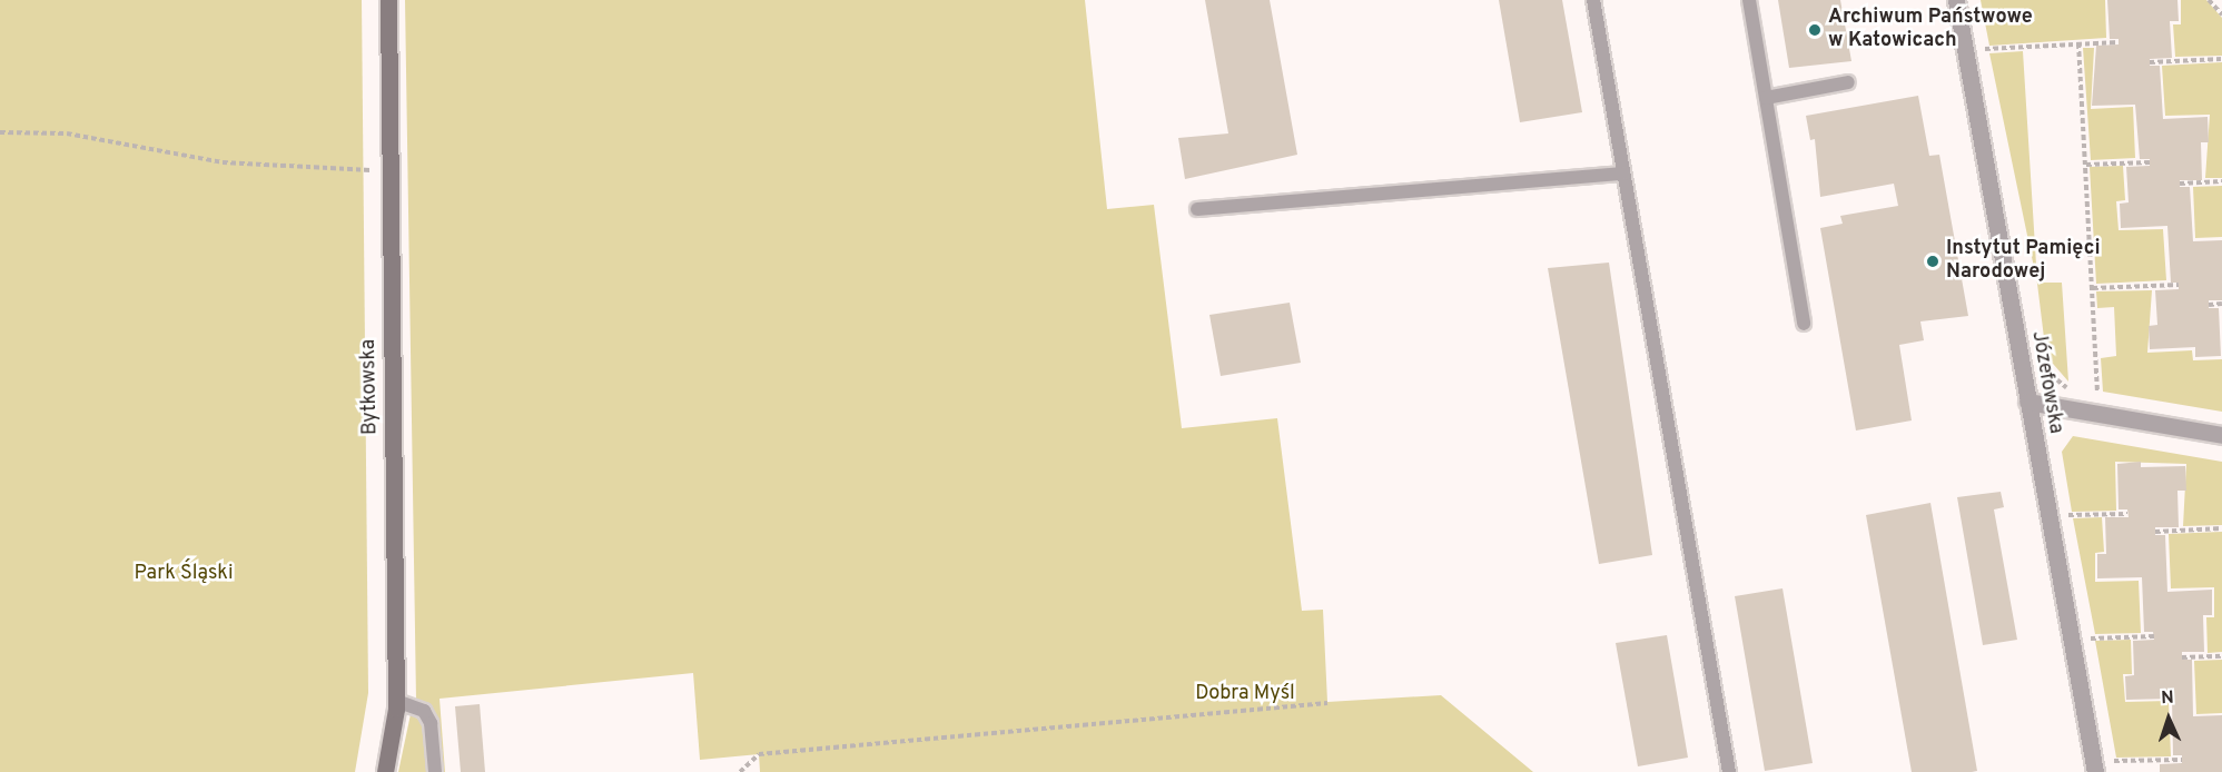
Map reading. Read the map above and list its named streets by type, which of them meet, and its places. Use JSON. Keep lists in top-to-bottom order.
{
  "streets": {
    "street": ["Józefowska", "Bytkowska"]
  },
  "parks": ["Park Śląski", "Dobra Myśl"],
  "places": ["Archiwum Państwowe w Katowicach", "Instytut Pamięci Narodowej"],
  "north": "top"
}
